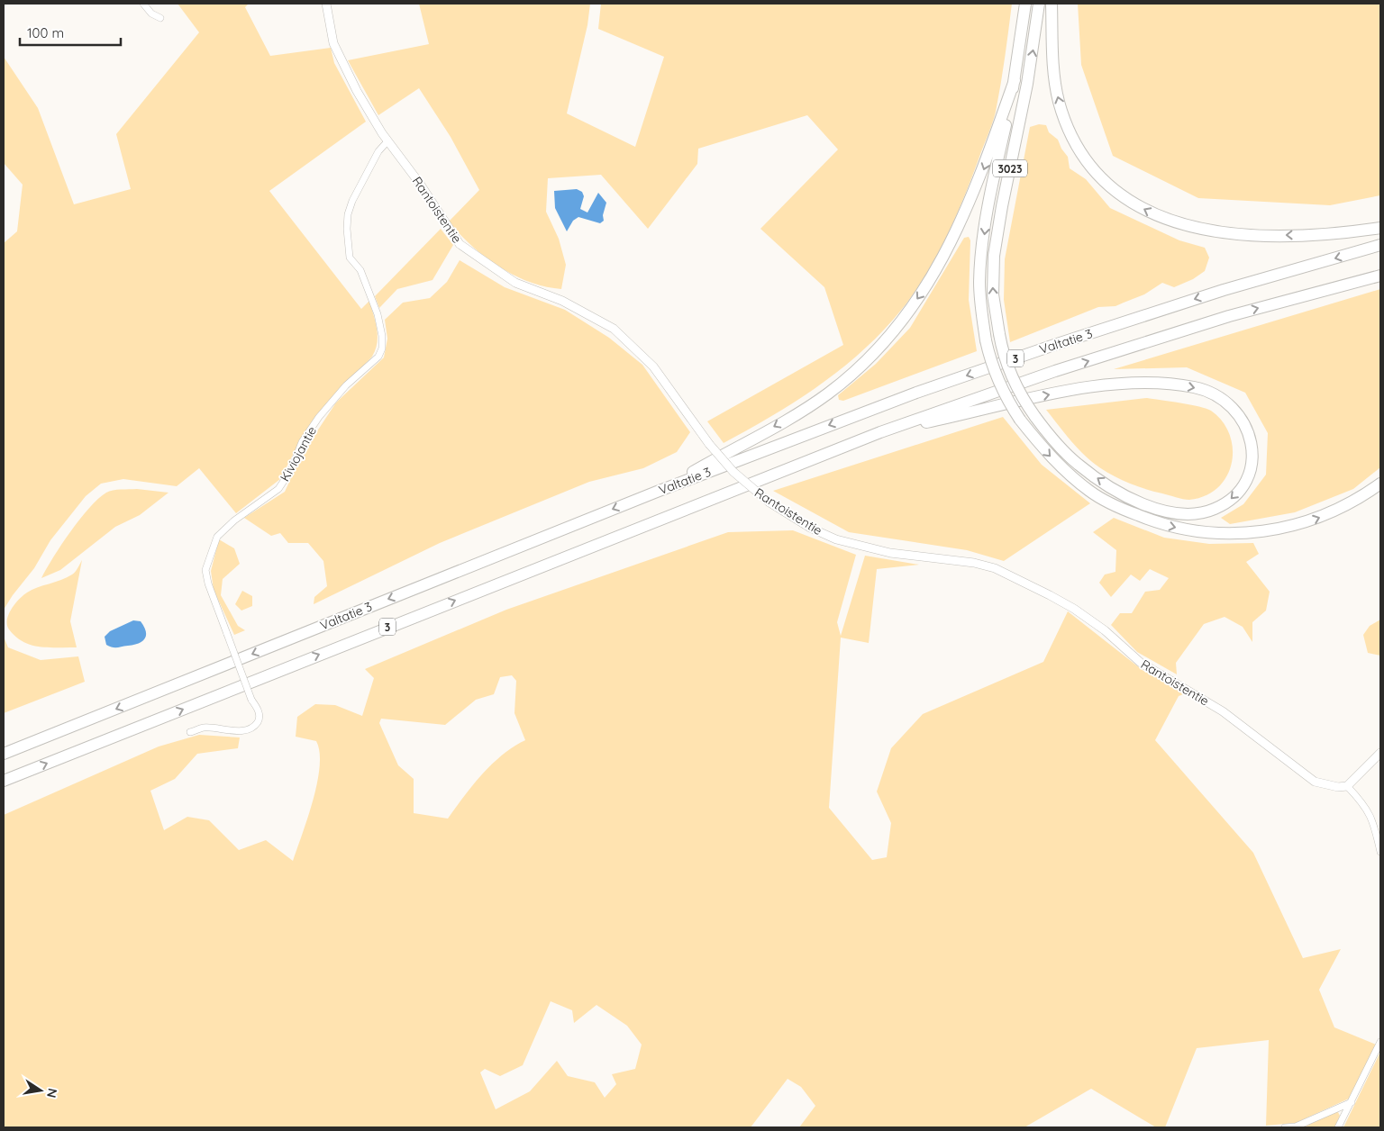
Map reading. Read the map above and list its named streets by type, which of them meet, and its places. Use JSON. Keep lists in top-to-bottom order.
{
  "streets": {
    "highway": ["3023", "Valtatie 3", "3"],
    "street": ["Rantoistentie", "Kiviojantie"]
  },
  "crossings": [
    ["3023", "Valtatie 3"],
    ["Rantoistentie", "Kiviojantie"]
  ],
  "scale_bar": "100 m",
  "north": "right"
}
